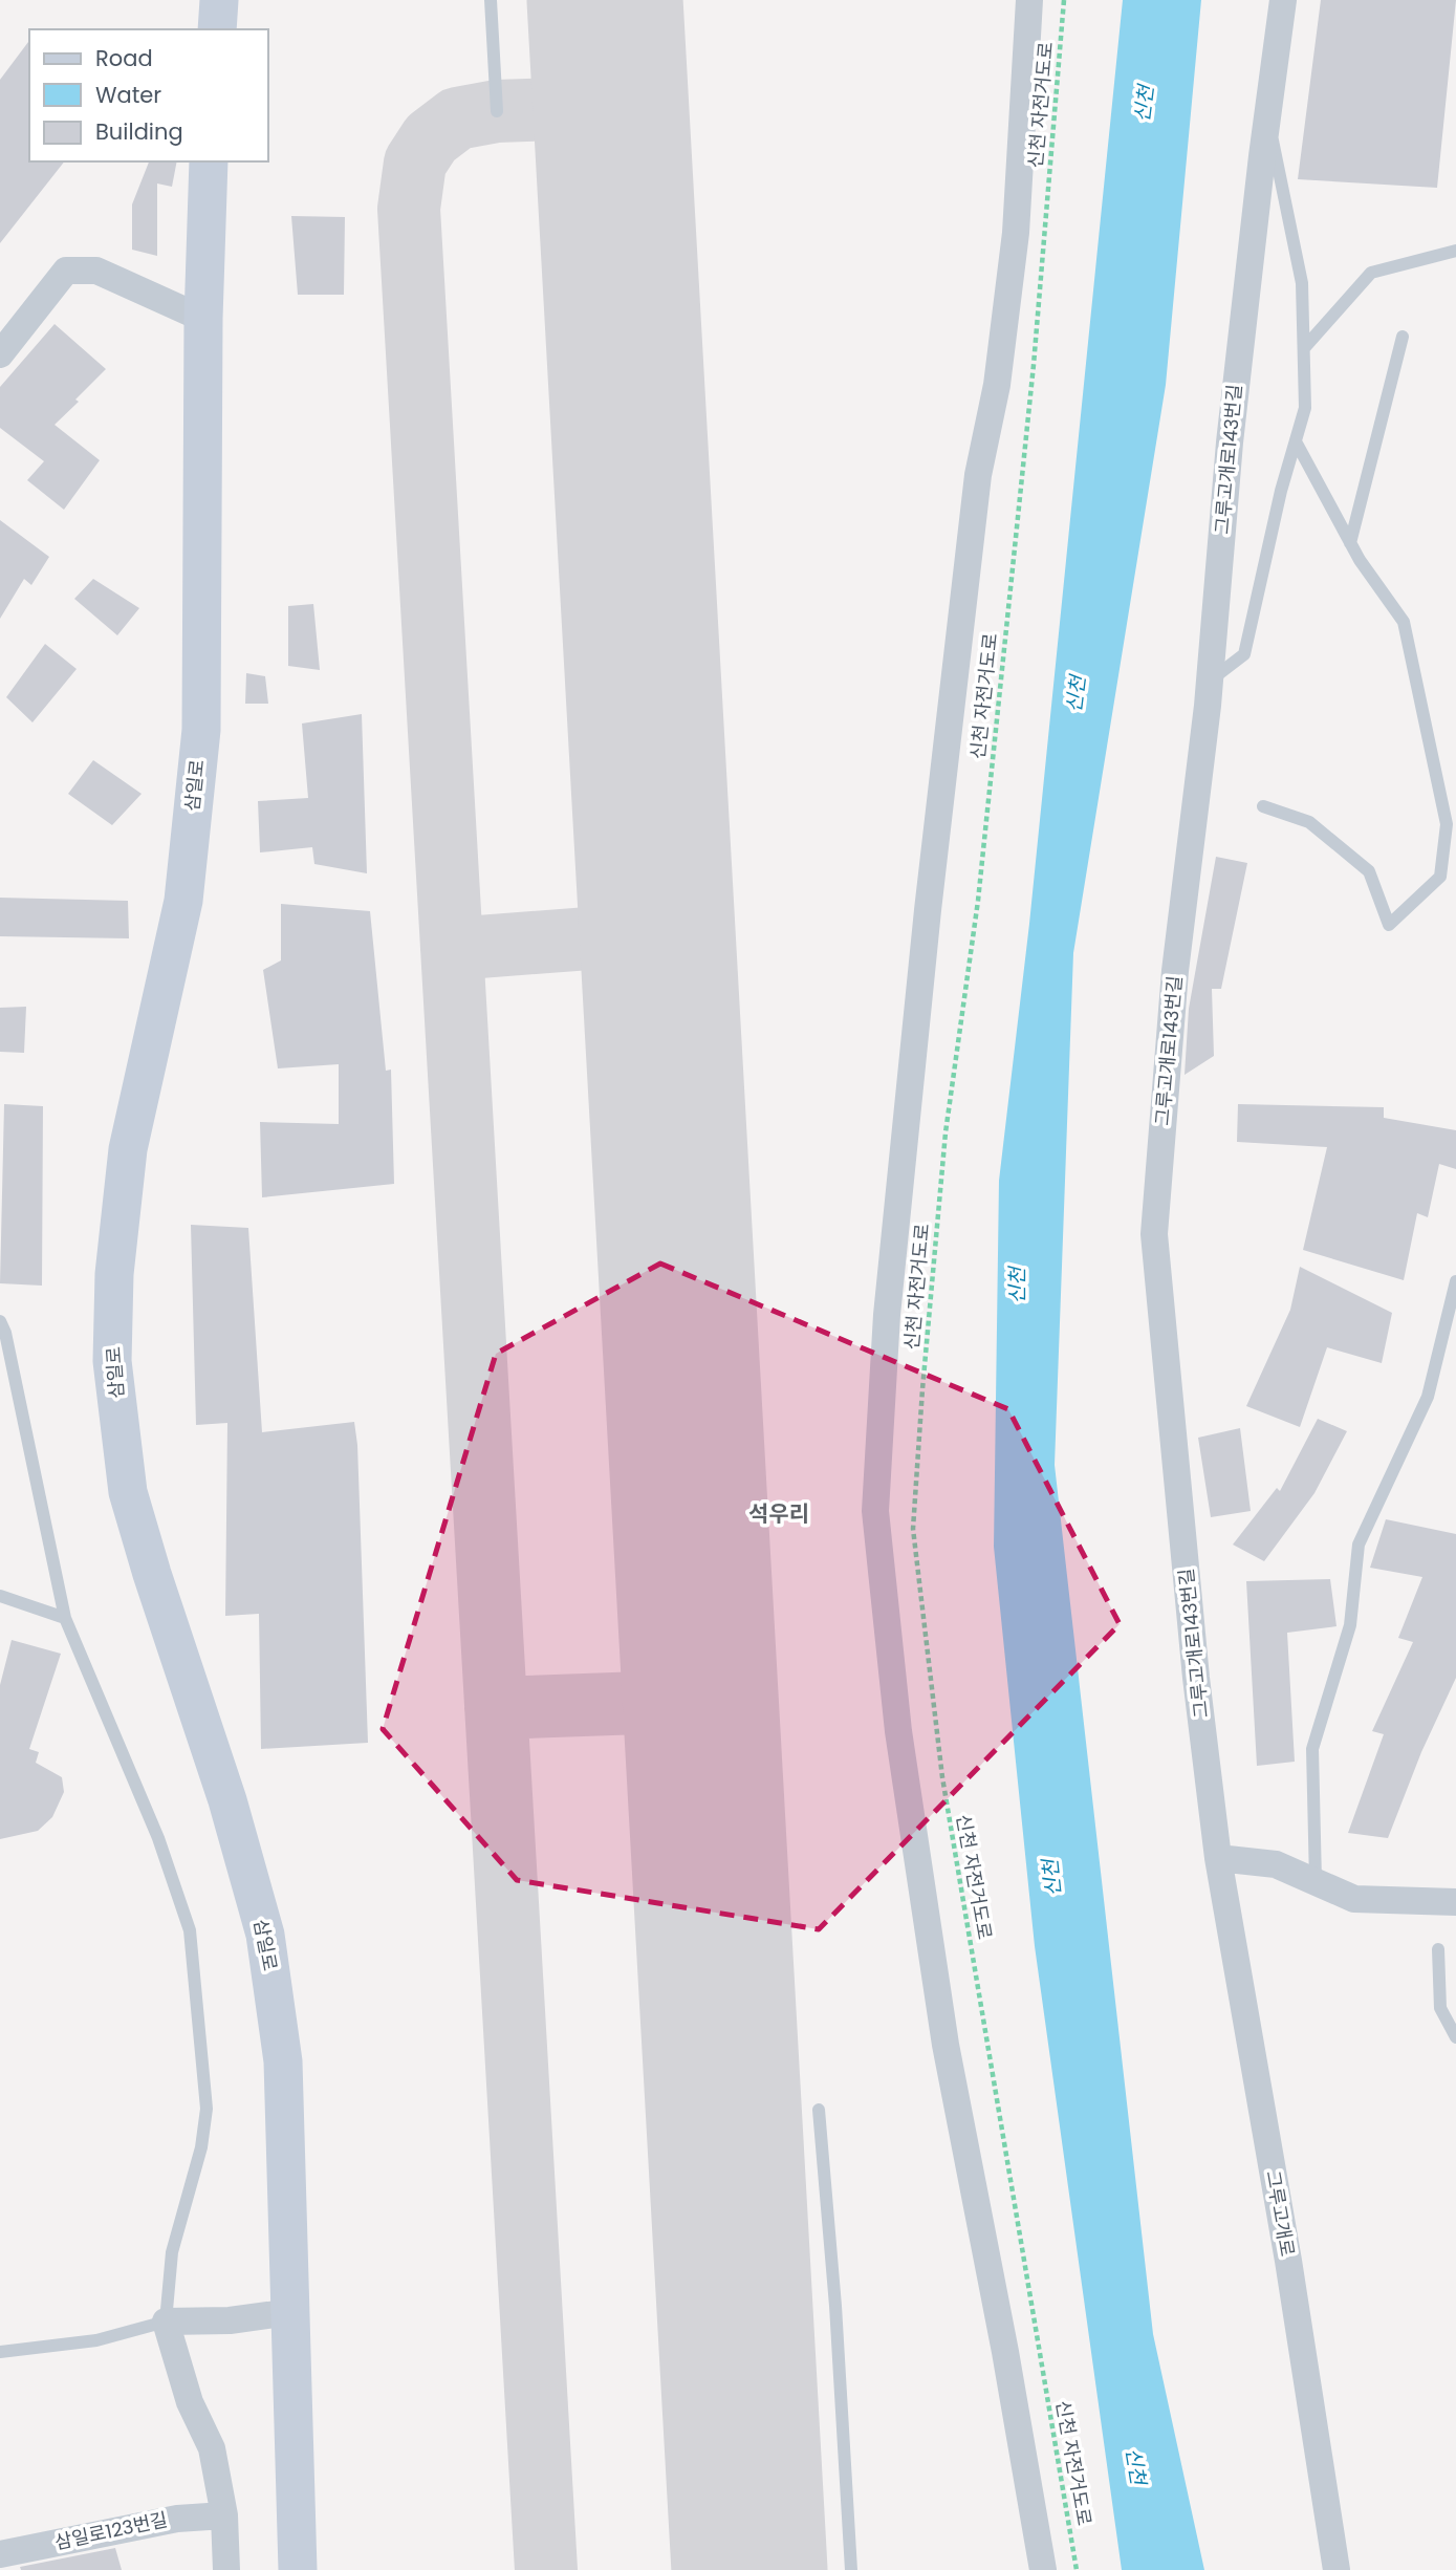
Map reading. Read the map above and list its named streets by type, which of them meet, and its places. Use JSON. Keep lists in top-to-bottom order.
{
  "streets": {
    "main road": ["삼일로"],
    "street": ["그루고개로143번길", "그루고개로", "삼일로123번길"],
    "path": ["신천 자전거도로"]
  },
  "crossings": [
    ["그루고개로143번길", "그루고개로"]
  ],
  "districts": ["석우리"],
  "water": ["신천"],
  "legend": ["Road", "Water", "Building"]
}
